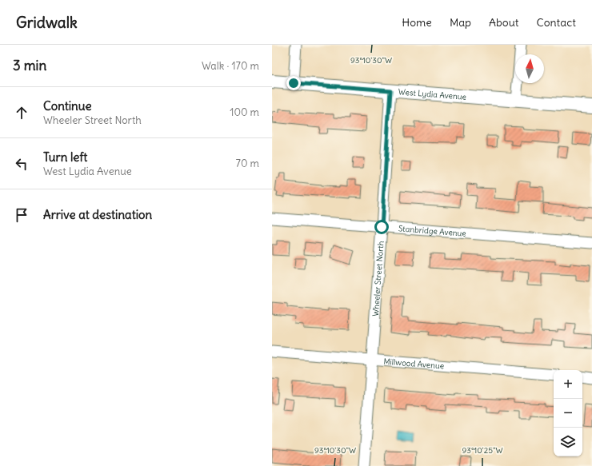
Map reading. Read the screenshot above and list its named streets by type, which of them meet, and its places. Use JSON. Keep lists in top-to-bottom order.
{
  "streets": {
    "street": [
      "West Lydia Avenue",
      "Stanbridge Avenue",
      "Wheeler Street North",
      "Millwood Avenue"
    ]
  },
  "crossings": [
    ["West Lydia Avenue", "Wheeler Street North"],
    ["Stanbridge Avenue", "Wheeler Street North"],
    ["Wheeler Street North", "Millwood Avenue"]
  ],
  "north": "top",
  "page": {
    "header": "Gridwalk",
    "nav": [
      "Home",
      "Map",
      "About",
      "Contact"
    ],
    "heading": ["3 min", "Walk · 170 m"],
    "list": [
      ["Continue", "Wheeler Street North", "100 m"],
      ["Turn left", "West Lydia Avenue", "70 m"],
      "Arrive at destination"
    ],
    "map_buttons": ["+", "−"]
  },
  "coordinates": ["93°10'30\"W", "93°10'25\"W"]
}
